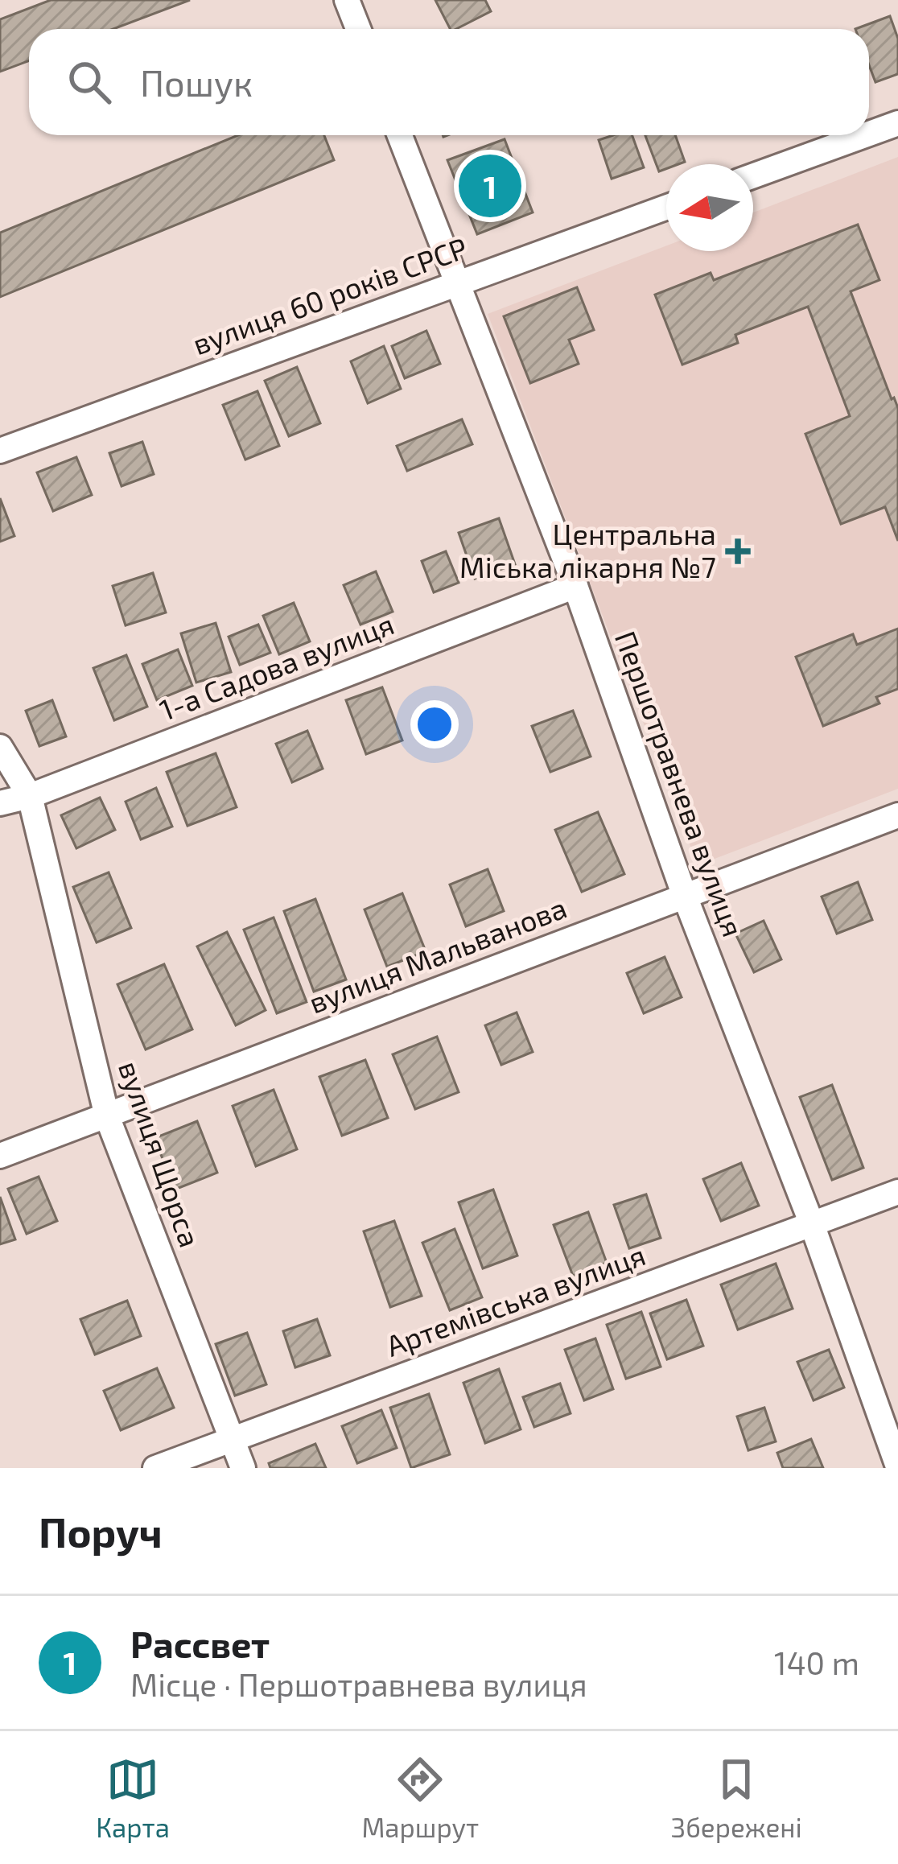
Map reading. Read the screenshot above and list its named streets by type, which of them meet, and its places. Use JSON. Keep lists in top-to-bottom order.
{
  "streets": {
    "street": [
      "вулиця 60 років СРСР",
      "1-а Садова вулиця",
      "Першотравнева вулиця",
      "вулиця Мальванова",
      "вулиця Щорса",
      "Артемівська вулиця"
    ]
  },
  "crossings": [
    ["вулиця 60 років СРСР", "Першотравнева вулиця"],
    ["1-а Садова вулиця", "Першотравнева вулиця"],
    ["1-а Садова вулиця", "вулиця Щорса"],
    ["Першотравнева вулиця", "вулиця Мальванова"],
    ["Першотравнева вулиця", "Артемівська вулиця"],
    ["вулиця Мальванова", "вулиця Щорса"],
    ["вулиця Щорса", "Артемівська вулиця"]
  ],
  "places": {
    "health": ["Центральна Міська лікарня №7"]
  },
  "north": "left",
  "page": {
    "search": "Пошук",
    "pins": "1",
    "heading": "Поруч",
    "list": [
      {
        "mark": "1",
        "name": "Рассвет",
        "note": "Місце · Першотравнева вулиця",
        "value": "140 m"
      }
    ],
    "nav": ["Карта", "Маршрут", "Збережені"]
  }
}
